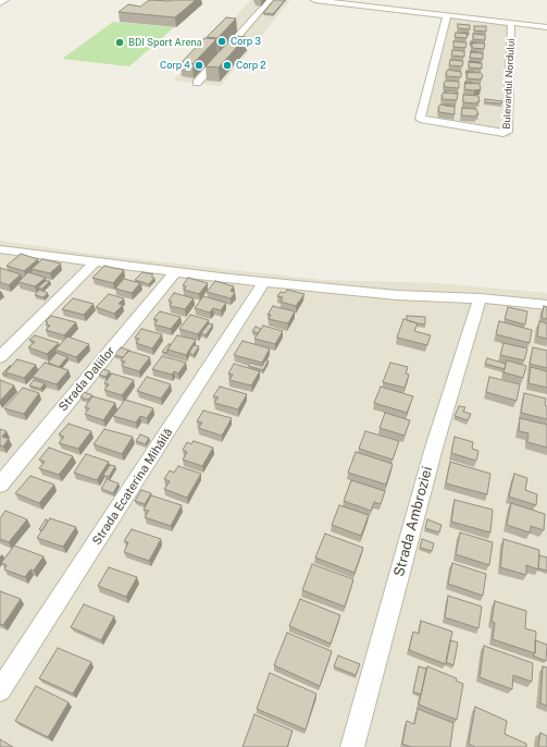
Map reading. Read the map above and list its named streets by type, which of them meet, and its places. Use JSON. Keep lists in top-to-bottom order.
{
  "streets": {
    "street": [
      "Bulevardul Nordului",
      "Strada Daliilor",
      "Strada Ecaterina Mihăilă",
      "Strada Ambroziei"
    ]
  },
  "places": [
    "Corp 3",
    "BDI Sport Arena",
    "Corp 4",
    "Corp 2"
  ]
}
